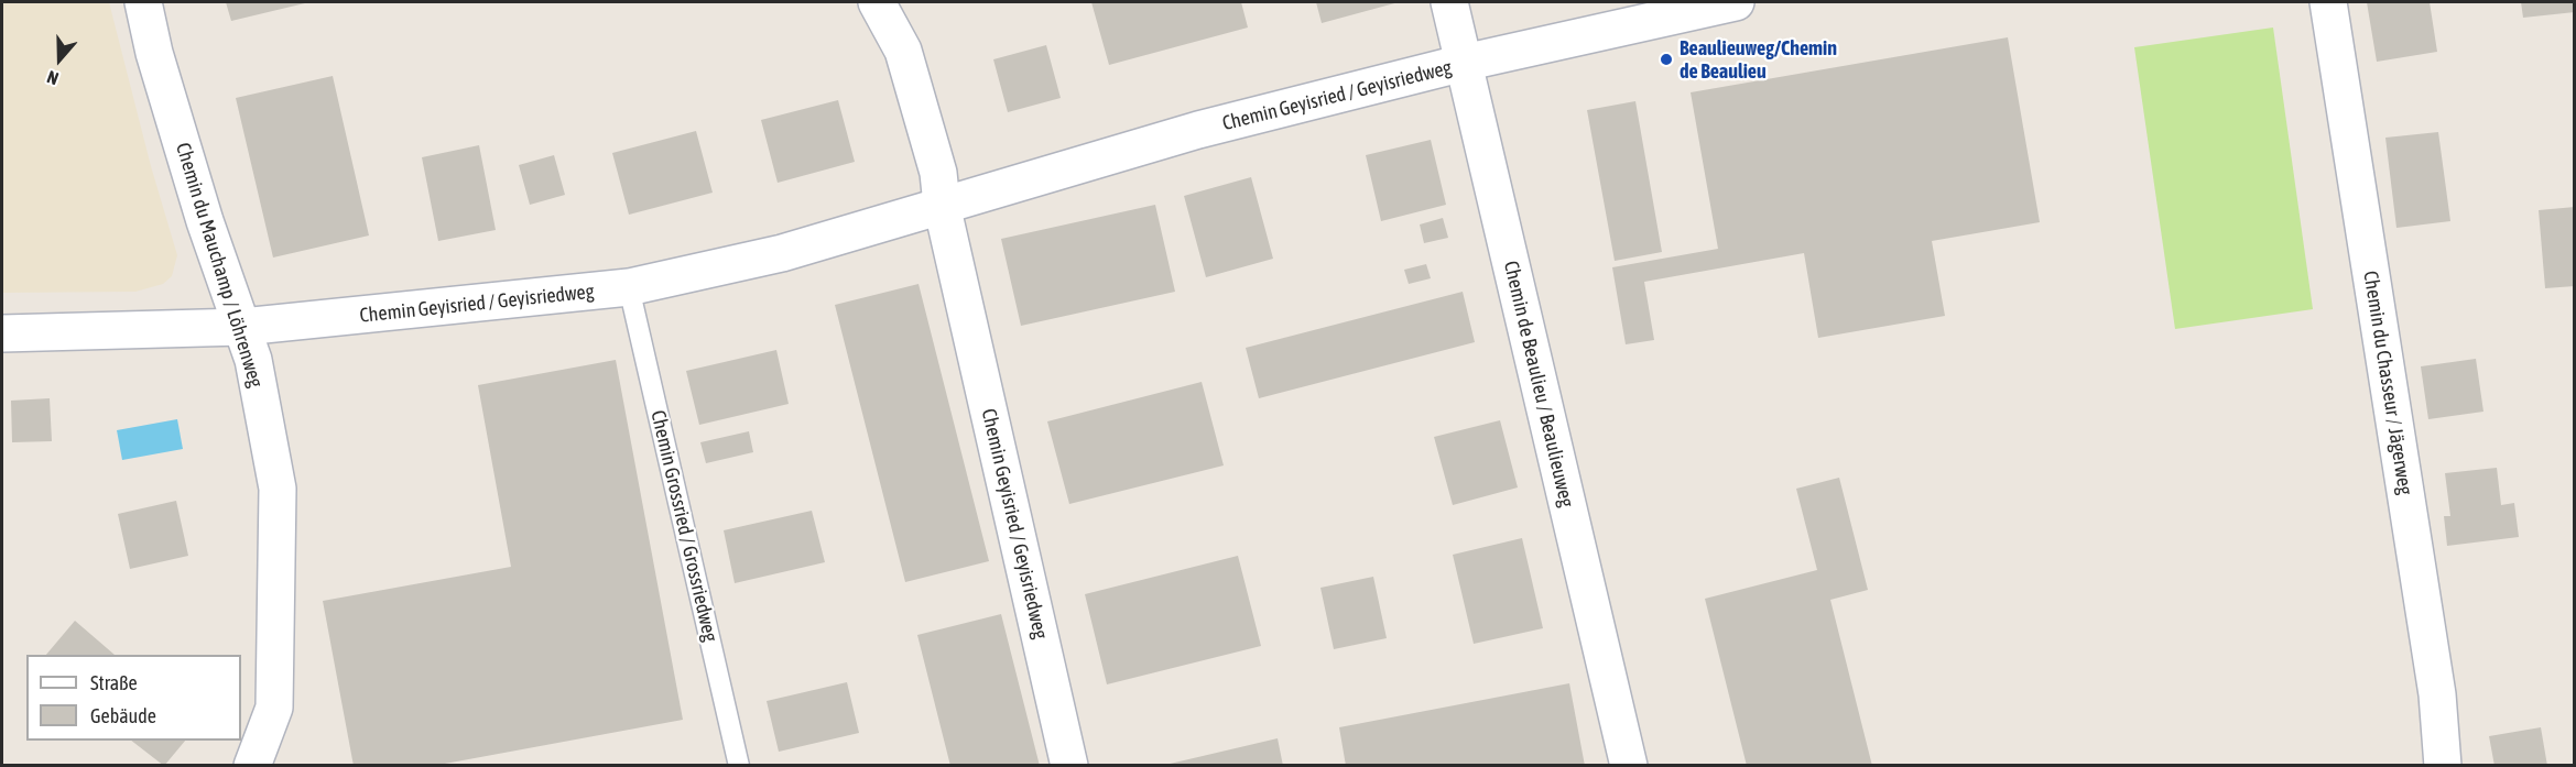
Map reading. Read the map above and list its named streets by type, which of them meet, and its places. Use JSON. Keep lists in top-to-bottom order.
{
  "streets": {
    "street": [
      "Chemin Geyisried / Geyisriedweg",
      "Chemin du Mauchamp / Löhrenweg",
      "Chemin du Chasseur / Jägerweg",
      "Chemin de Beaulieu / Beaulieuweg"
    ],
    "lane": ["Chemin Grossried / Grossriedweg"]
  },
  "crossings": [
    ["Chemin Geyisried / Geyisriedweg", "Chemin du Mauchamp / Löhrenweg"],
    ["Chemin Geyisried / Geyisriedweg", "Chemin de Beaulieu / Beaulieuweg"],
    ["Chemin Geyisried / Geyisriedweg", "Chemin Grossried / Grossriedweg"]
  ],
  "places": ["Beaulieuweg/Chemin de Beaulieu"],
  "legend": ["Straße", "Gebäude"],
  "north": "bottom"
}
